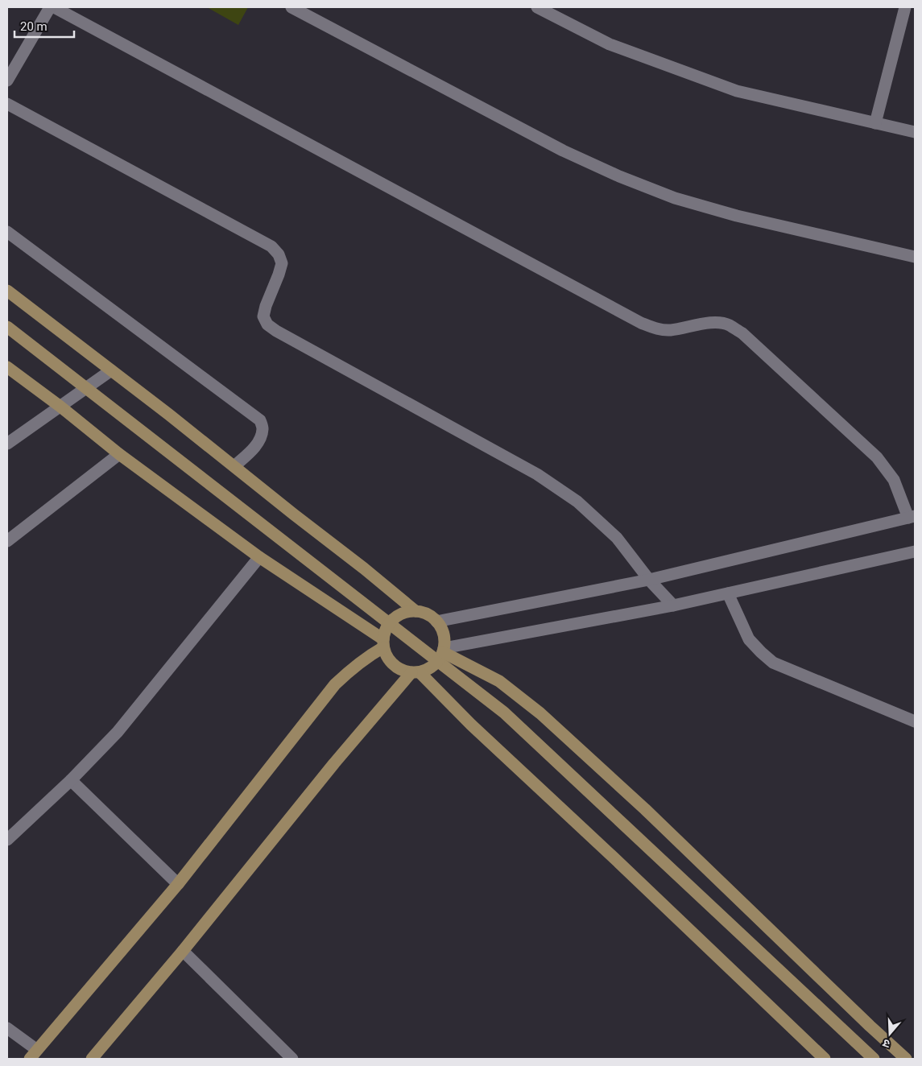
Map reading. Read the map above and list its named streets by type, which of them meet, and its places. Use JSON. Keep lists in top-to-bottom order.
{
  "scale_bar": "20 m",
  "north": "bottom"
}
